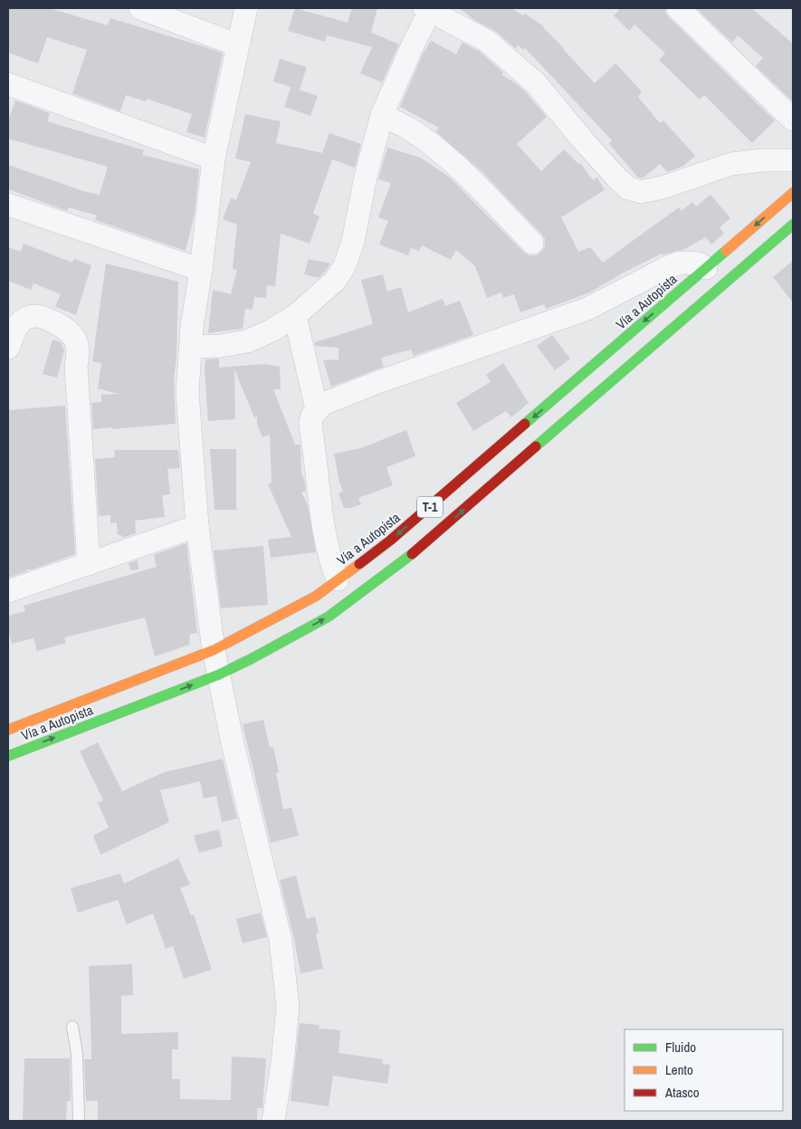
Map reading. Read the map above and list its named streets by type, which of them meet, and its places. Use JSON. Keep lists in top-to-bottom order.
{
  "streets": {
    "highway": ["Vía a Autopista", "T-1"]
  },
  "legend": ["Fluido", "Lento", "Atasco"]
}
